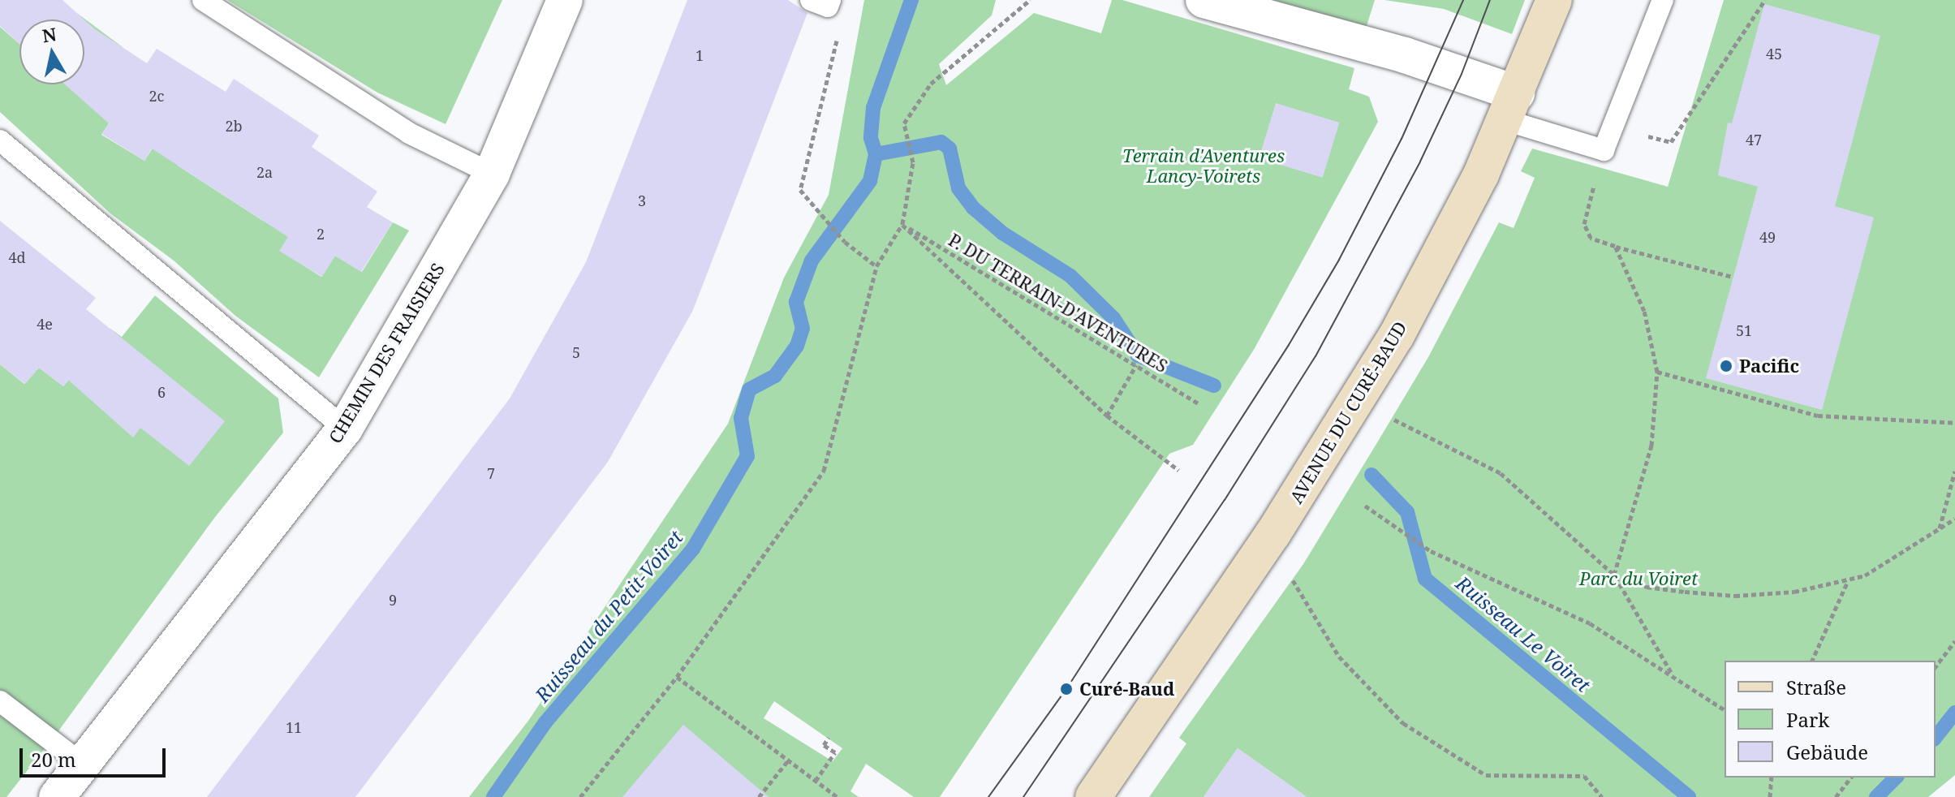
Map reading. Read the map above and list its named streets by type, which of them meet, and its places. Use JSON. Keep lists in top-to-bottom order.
{
  "streets": {
    "street": ["CHEMIN DES FRAISIERS", "AVENUE DU CURÉ-BAUD"],
    "path": ["P. DU TERRAIN-D'AVENTURES"]
  },
  "water": ["Ruisseau du Petit-Voiret", "Ruisseau Le Voiret"],
  "parks": ["Terrain d'Aventures Lancy-Voirets", "Parc du Voiret"],
  "places": ["Pacific", "Curé-Baud"],
  "house_numbers": [
    "45",
    "1",
    "2c",
    "2b",
    "47",
    "2a",
    "3",
    "2",
    "49",
    "4d",
    "4e",
    "51",
    "5",
    "6",
    "7",
    "9",
    "11"
  ],
  "legend": ["Straße", "Park", "Gebäude"],
  "scale_bar": "20 m",
  "north": "top"
}
